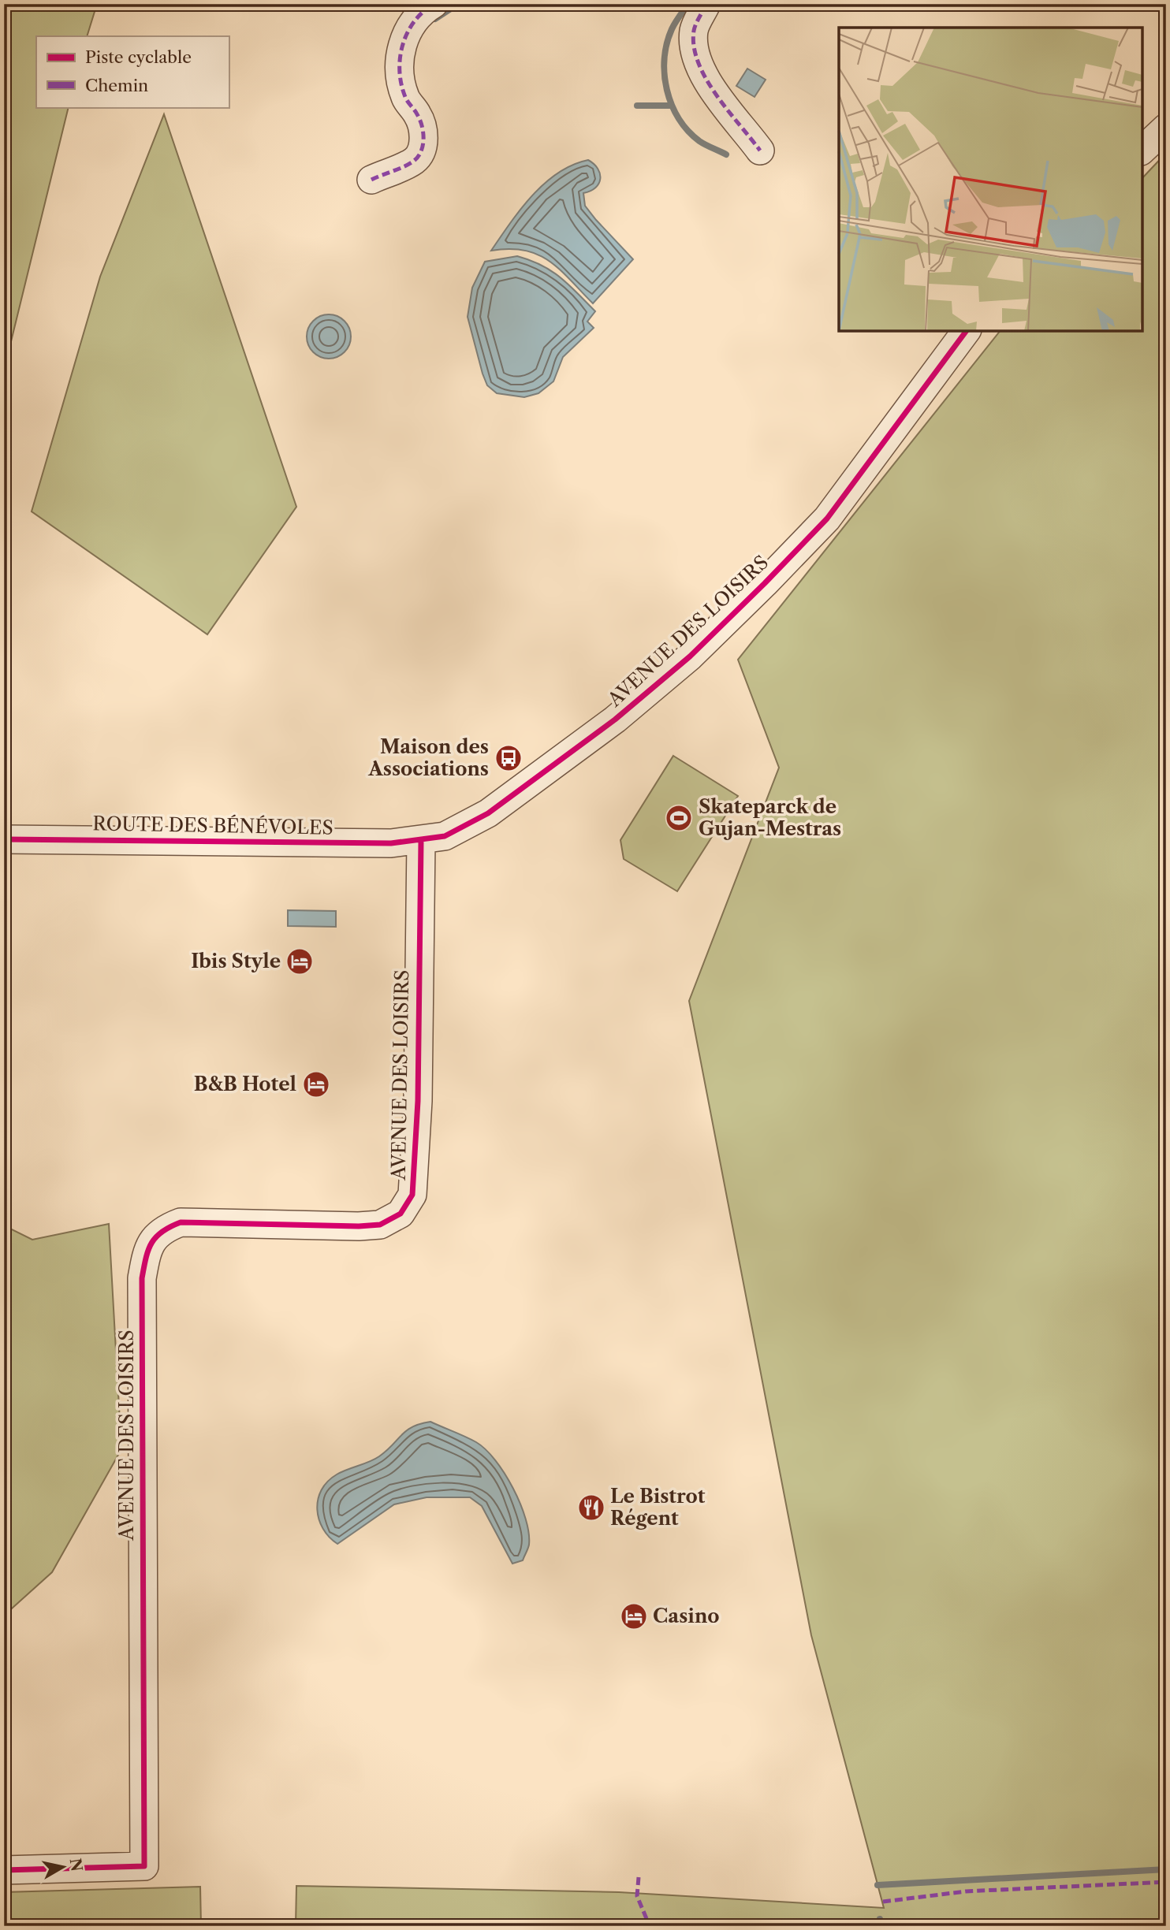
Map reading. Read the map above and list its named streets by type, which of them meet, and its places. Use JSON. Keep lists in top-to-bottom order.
{
  "streets": {
    "street": ["AVENUE DES LOISIRS", "ROUTE DES BÉNÉVOLES"]
  },
  "crossings": [
    ["AVENUE DES LOISIRS", "ROUTE DES BÉNÉVOLES"]
  ],
  "places": {
    "bus stop": ["Maison des Associations"],
    "sports": ["Skateparck de Gujan-Mestras"],
    "hotel": ["Ibis Style", "B&B Hotel", "Casino"],
    "restaurant": ["Le Bistrot Régent"]
  },
  "legend": ["Piste cyclable", "Chemin"],
  "north": "right"
}
